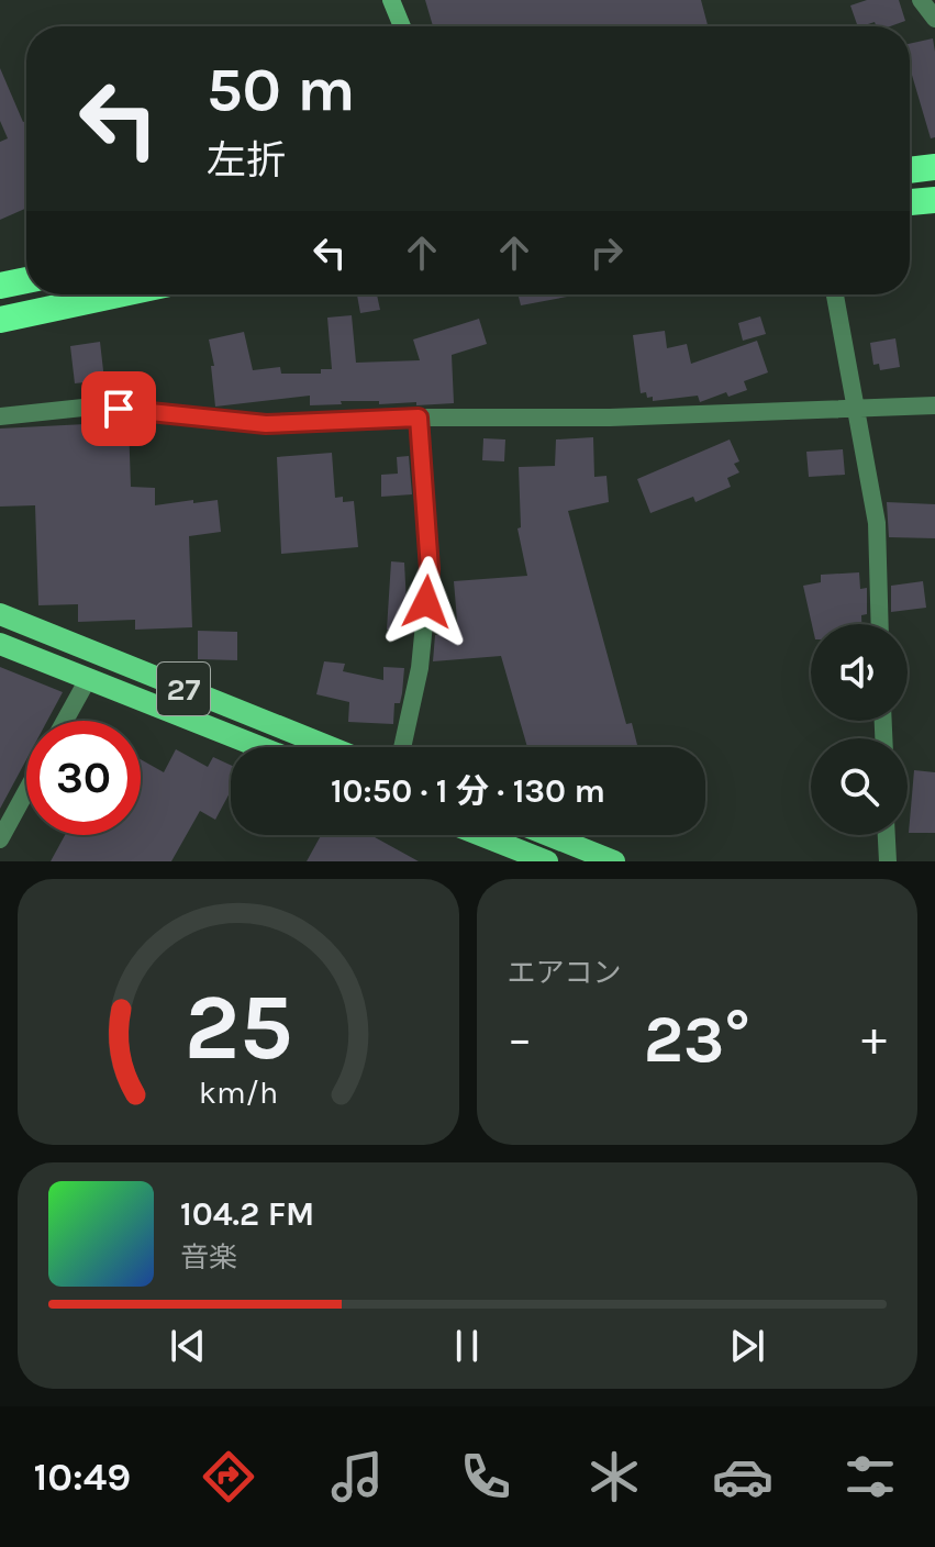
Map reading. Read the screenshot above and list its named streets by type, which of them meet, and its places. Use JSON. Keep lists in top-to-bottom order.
{
  "streets": {
    "main road": ["27"]
  },
  "page": {
    "turn": ["50 m", "左折"],
    "limit": "30",
    "trip": "10:50 · 1 分 · 130 m",
    "tile": "エアコン",
    "heat": ["−", "23°", "+"],
    "song": ["104.2 FM", "音楽"],
    "tabs": "10:49",
    "gauge": ["25", "km/h"]
  }
}
